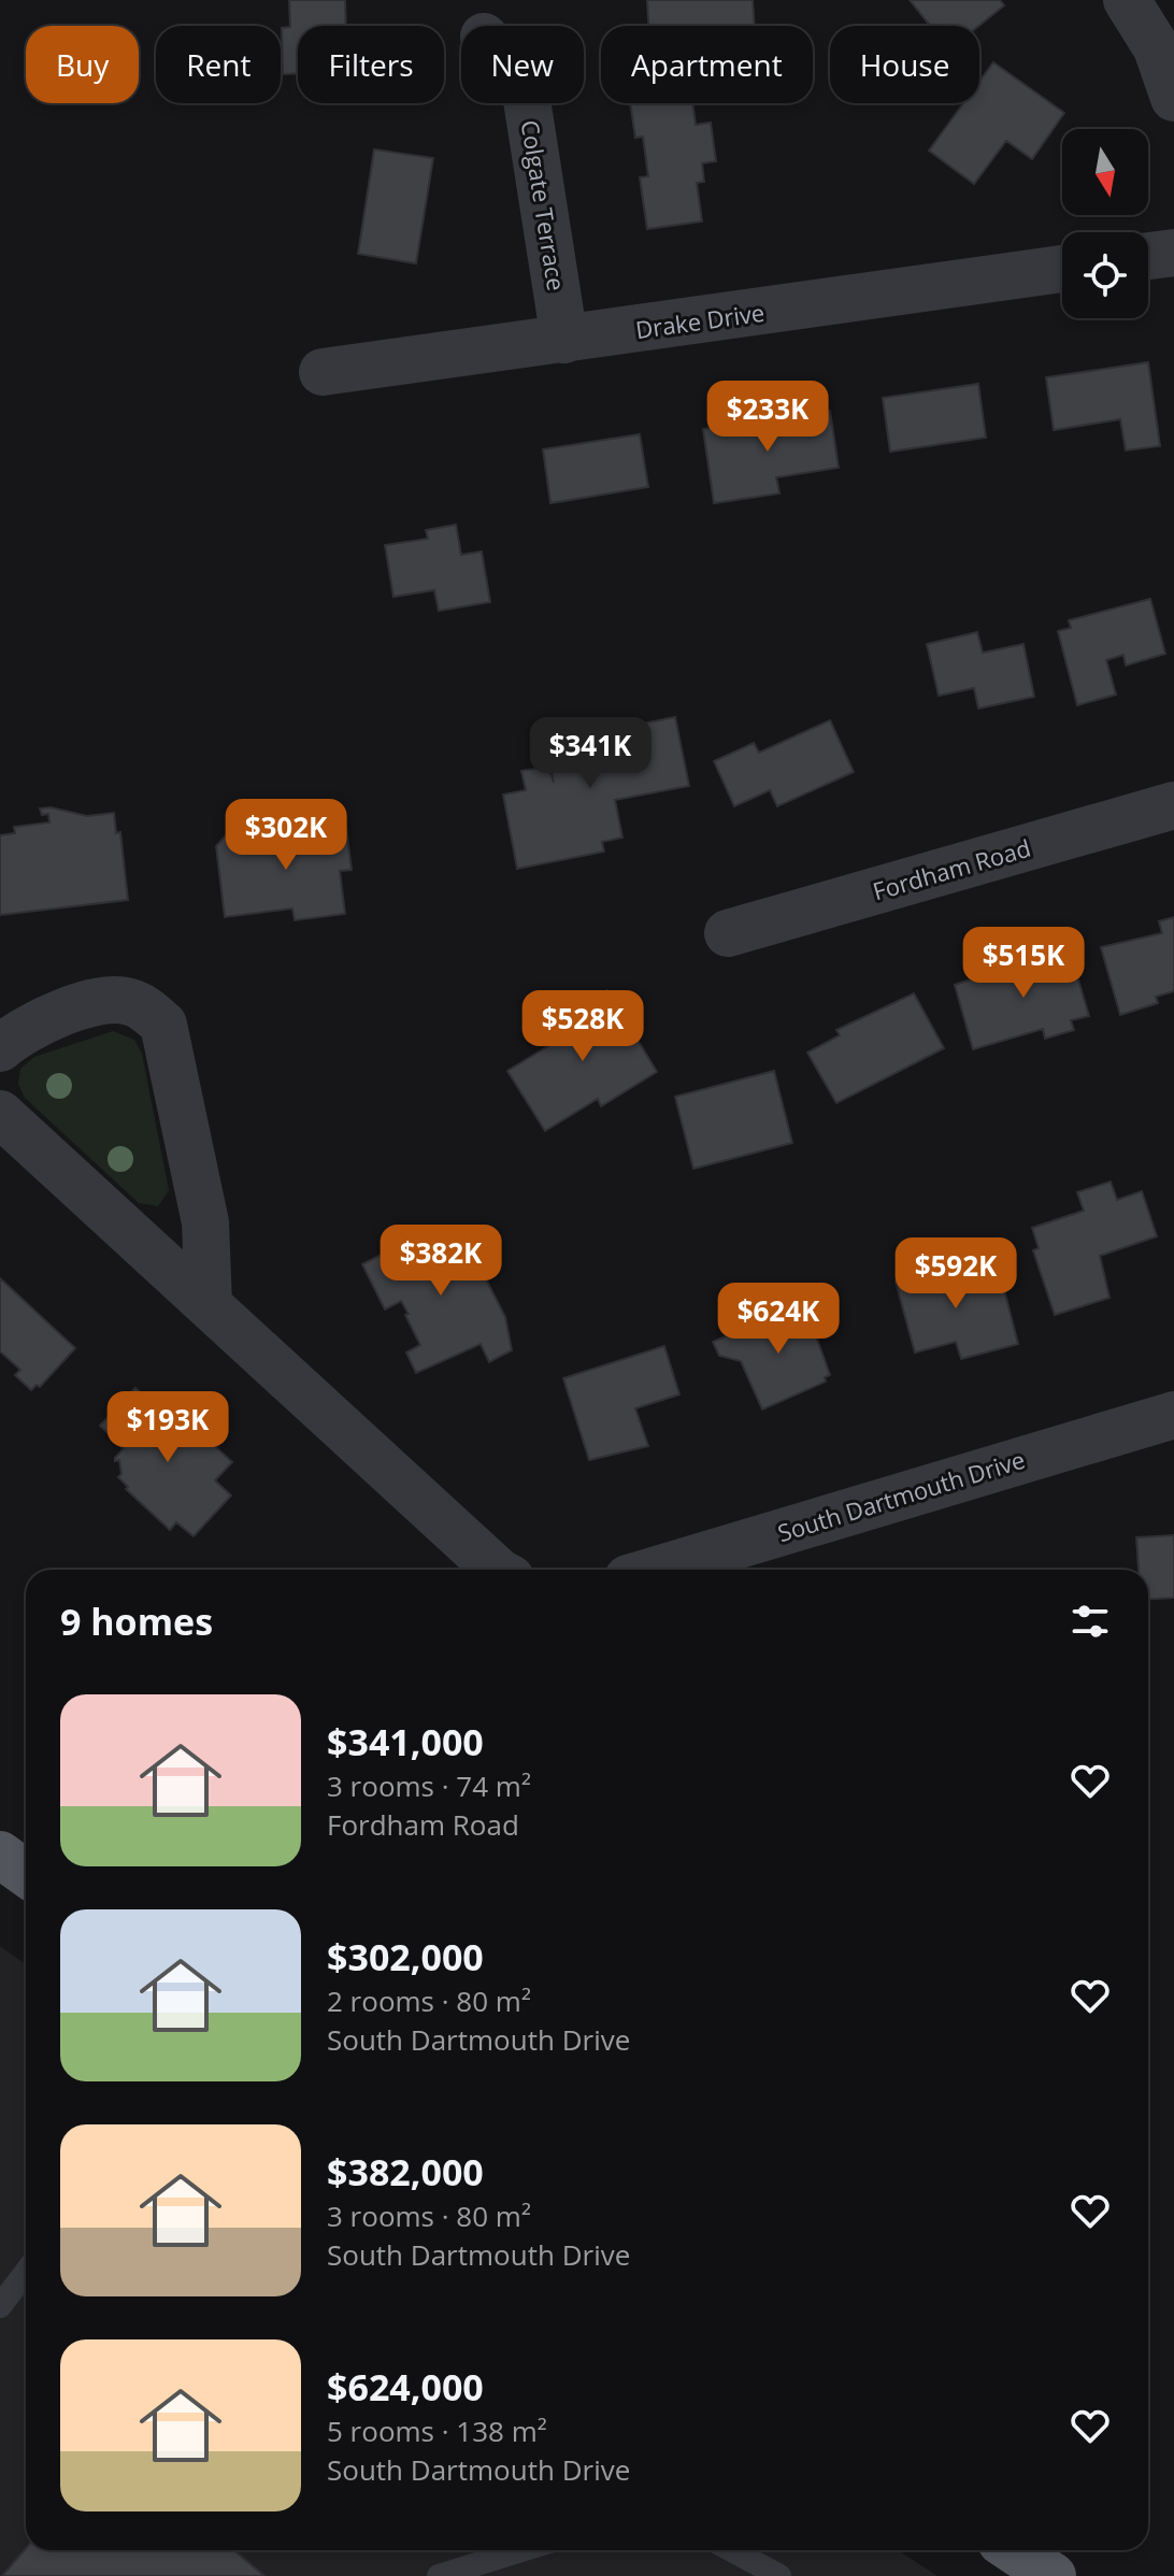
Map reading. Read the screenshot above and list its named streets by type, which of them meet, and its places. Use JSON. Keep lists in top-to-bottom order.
{
  "streets": {
    "street": [
      "Colgate Terrace",
      "Drake Drive",
      "Fordham Road",
      "South Dartmouth Drive"
    ]
  },
  "crossings": [
    ["Colgate Terrace", "Drake Drive"]
  ],
  "north": "bottom",
  "page": {
    "chip": [
      "Buy",
      "Rent",
      "Filters",
      "New",
      "Apartment",
      "House"
    ],
    "price": [
      "$233K",
      "$341K",
      "$302K",
      "$515K",
      "$528K",
      "$382K",
      "$592K",
      "$624K",
      "$193K"
    ],
    "heading": "9 homes",
    "list": [
      {
        "name": "$341,000",
        "note": "3 rooms · 74 m² · Fordham Road"
      },
      {
        "name": "$302,000",
        "note": "2 rooms · 80 m² · South Dartmouth Drive"
      },
      {
        "name": "$382,000",
        "note": "3 rooms · 80 m² · South Dartmouth Drive"
      },
      {
        "name": "$624,000",
        "note": "5 rooms · 138 m² · South Dartmouth Drive"
      }
    ]
  }
}
